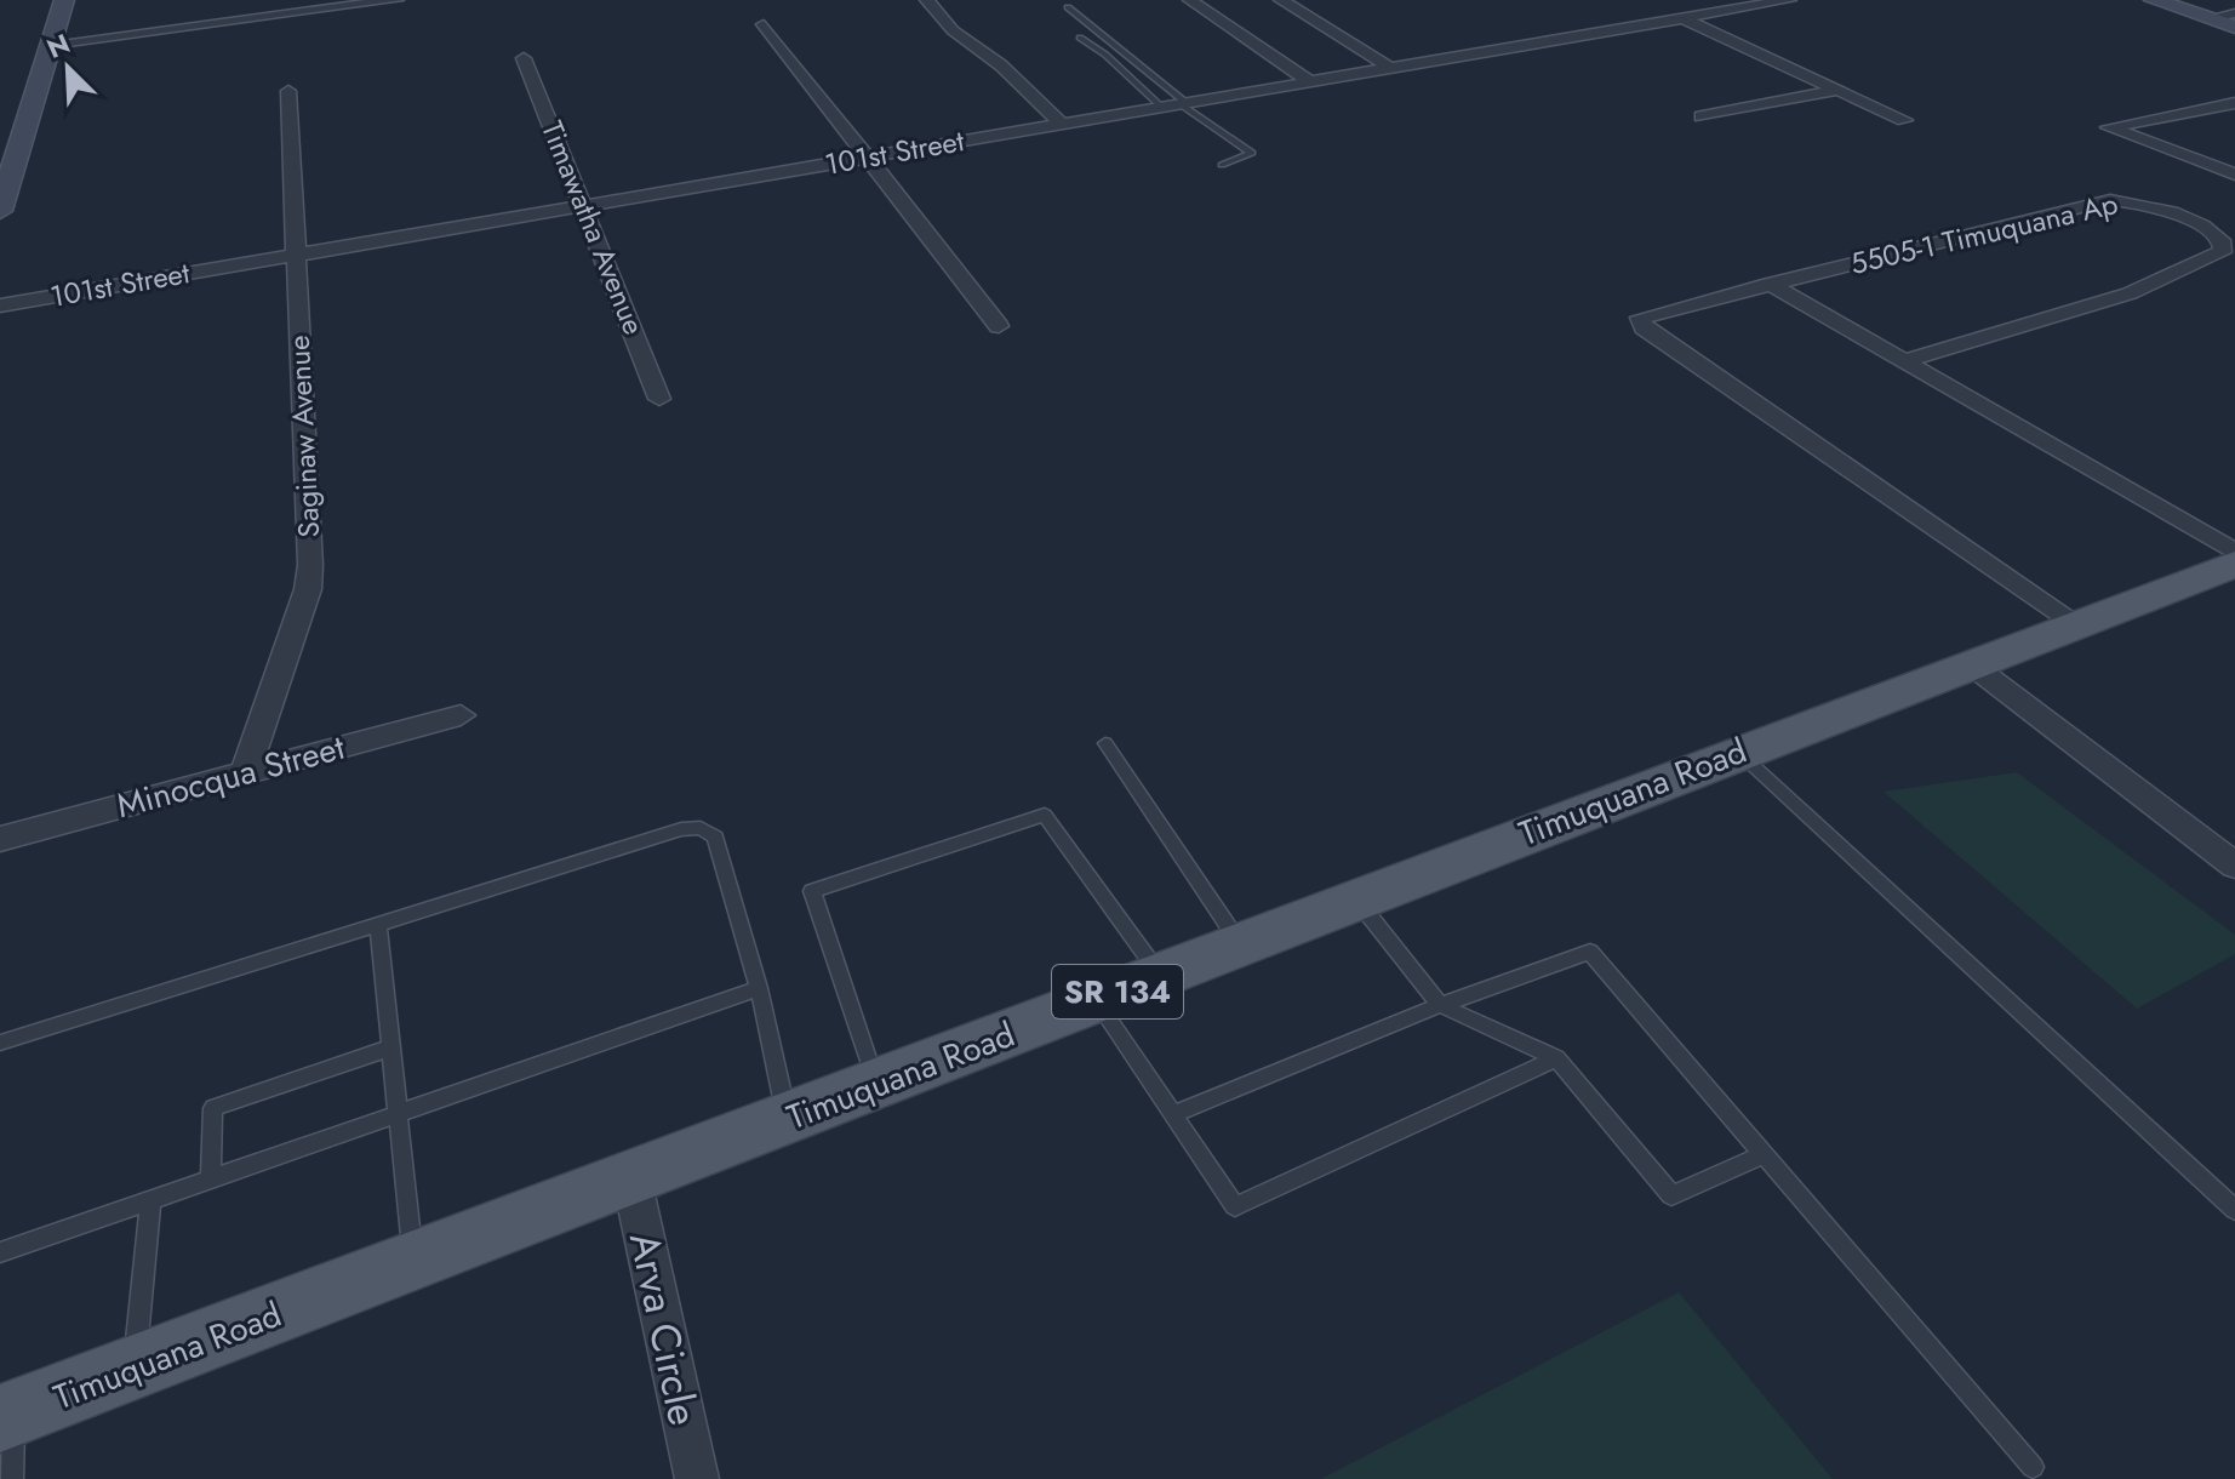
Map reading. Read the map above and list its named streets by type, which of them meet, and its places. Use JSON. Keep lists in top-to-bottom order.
{
  "streets": {
    "main road": ["Timuquana Road", "SR 134"],
    "street": [
      "101st Street",
      "Timawatha Avenue",
      "5505-1 Timuquana Ap",
      "Saginaw Avenue",
      "Minocqua Street",
      "Arva Circle"
    ]
  },
  "crossings": [
    ["101st Street", "Timawatha Avenue"],
    ["101st Street", "Saginaw Avenue"],
    ["Saginaw Avenue", "Minocqua Street"],
    ["Timuquana Road", "Arva Circle"]
  ],
  "north": "top left"
}
